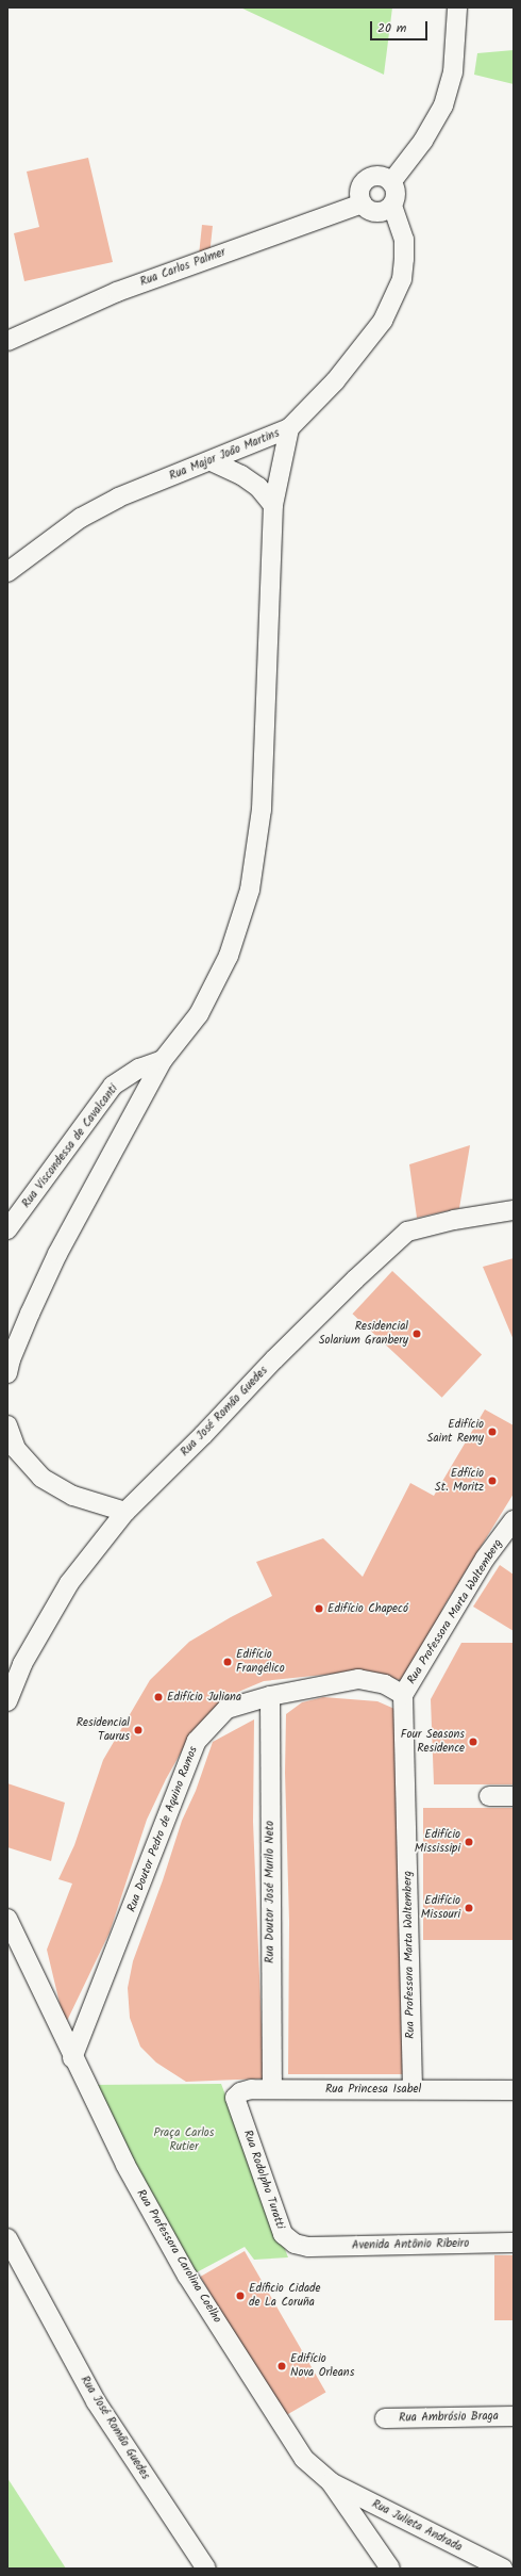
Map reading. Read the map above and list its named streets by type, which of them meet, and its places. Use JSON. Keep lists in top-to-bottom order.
{
  "streets": {
    "street": [
      "Rua Carlos Palmer",
      "Rua Major João Martins",
      "Rua Viscondessa de Cavalcanti",
      "Rua José Romão Guedes",
      "Rua Professora Marta Waltemberg",
      "Rua Doutor Pedro de Aquino Ramos",
      "Rua Doutor José Murilo Neto",
      "Rua Princesa Isabel",
      "Rua Rodolpho Turatti",
      "Avenida Antônio Ribeiro",
      "Rua Professora Carolina Coelho",
      "Rua Ambrósio Braga",
      "Rua Julieta Andrada"
    ]
  },
  "crossings": [
    ["Rua Carlos Palmer", "Rua Major João Martins"],
    ["Rua Professora Marta Waltemberg", "Rua Doutor Pedro de Aquino Ramos"],
    ["Rua Professora Marta Waltemberg", "Rua Princesa Isabel"],
    ["Rua Doutor Pedro de Aquino Ramos", "Rua Doutor José Murilo Neto"],
    ["Rua Doutor Pedro de Aquino Ramos", "Rua Professora Carolina Coelho"],
    ["Rua Doutor José Murilo Neto", "Rua Princesa Isabel"],
    ["Rua Princesa Isabel", "Rua Rodolpho Turatti"],
    ["Rua Rodolpho Turatti", "Avenida Antônio Ribeiro"],
    ["Rua Professora Carolina Coelho", "Rua Julieta Andrada"]
  ],
  "parks": ["Praça Carlos Rutier"],
  "places": [
    "Residencial Solarium Granbery",
    "Edifício Saint Remy",
    "Edfício St. Moritz",
    "Edifício Chapecó",
    "Edifício Frangélico",
    "Edifício Juliana",
    "Residencial Taurus",
    "Four Seasons Residence",
    "Edifício Mississipi",
    "Edifício Missouri",
    "Edíficio Cidade de La Coruña",
    "Edifício Nova Orleans"
  ],
  "scale_bar": "20 m"
}
